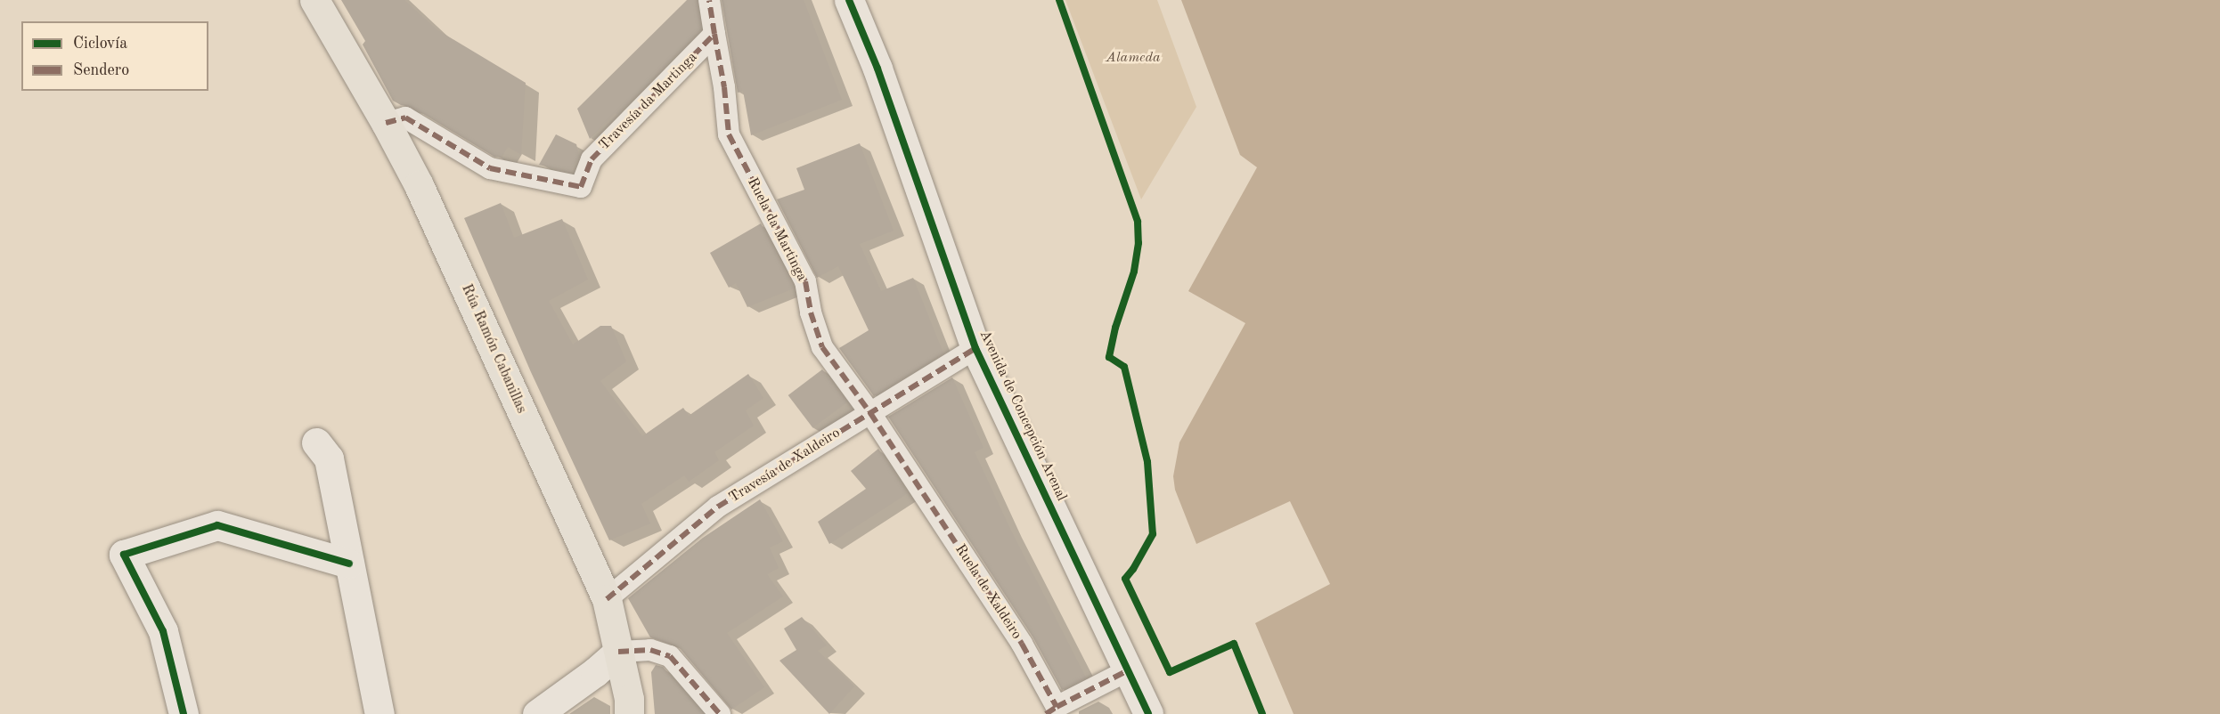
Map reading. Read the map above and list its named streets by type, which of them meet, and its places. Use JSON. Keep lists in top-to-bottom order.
{
  "streets": {
    "main road": ["Rúa Ramón Cabanillas"],
    "street": [
      "Travesía da Martinga",
      "Ruela da Martinga",
      "Avenida de Concepción Arenal",
      "Travesía de Xaldeiro",
      "Ruela de Xaldeiro"
    ]
  },
  "crossings": [
    ["Travesía da Martinga", "Ruela da Martinga"],
    ["Travesía da Martinga", "Rúa Ramón Cabanillas"],
    ["Ruela da Martinga", "Travesía de Xaldeiro"],
    ["Ruela da Martinga", "Ruela de Xaldeiro"],
    ["Rúa Ramón Cabanillas", "Travesía de Xaldeiro"],
    ["Avenida de Concepción Arenal", "Travesía de Xaldeiro"],
    ["Avenida de Concepción Arenal", "Ruela de Xaldeiro"],
    ["Travesía de Xaldeiro", "Ruela de Xaldeiro"]
  ],
  "parks": ["Alameda"],
  "legend": ["Ciclovía", "Sendero"]
}
